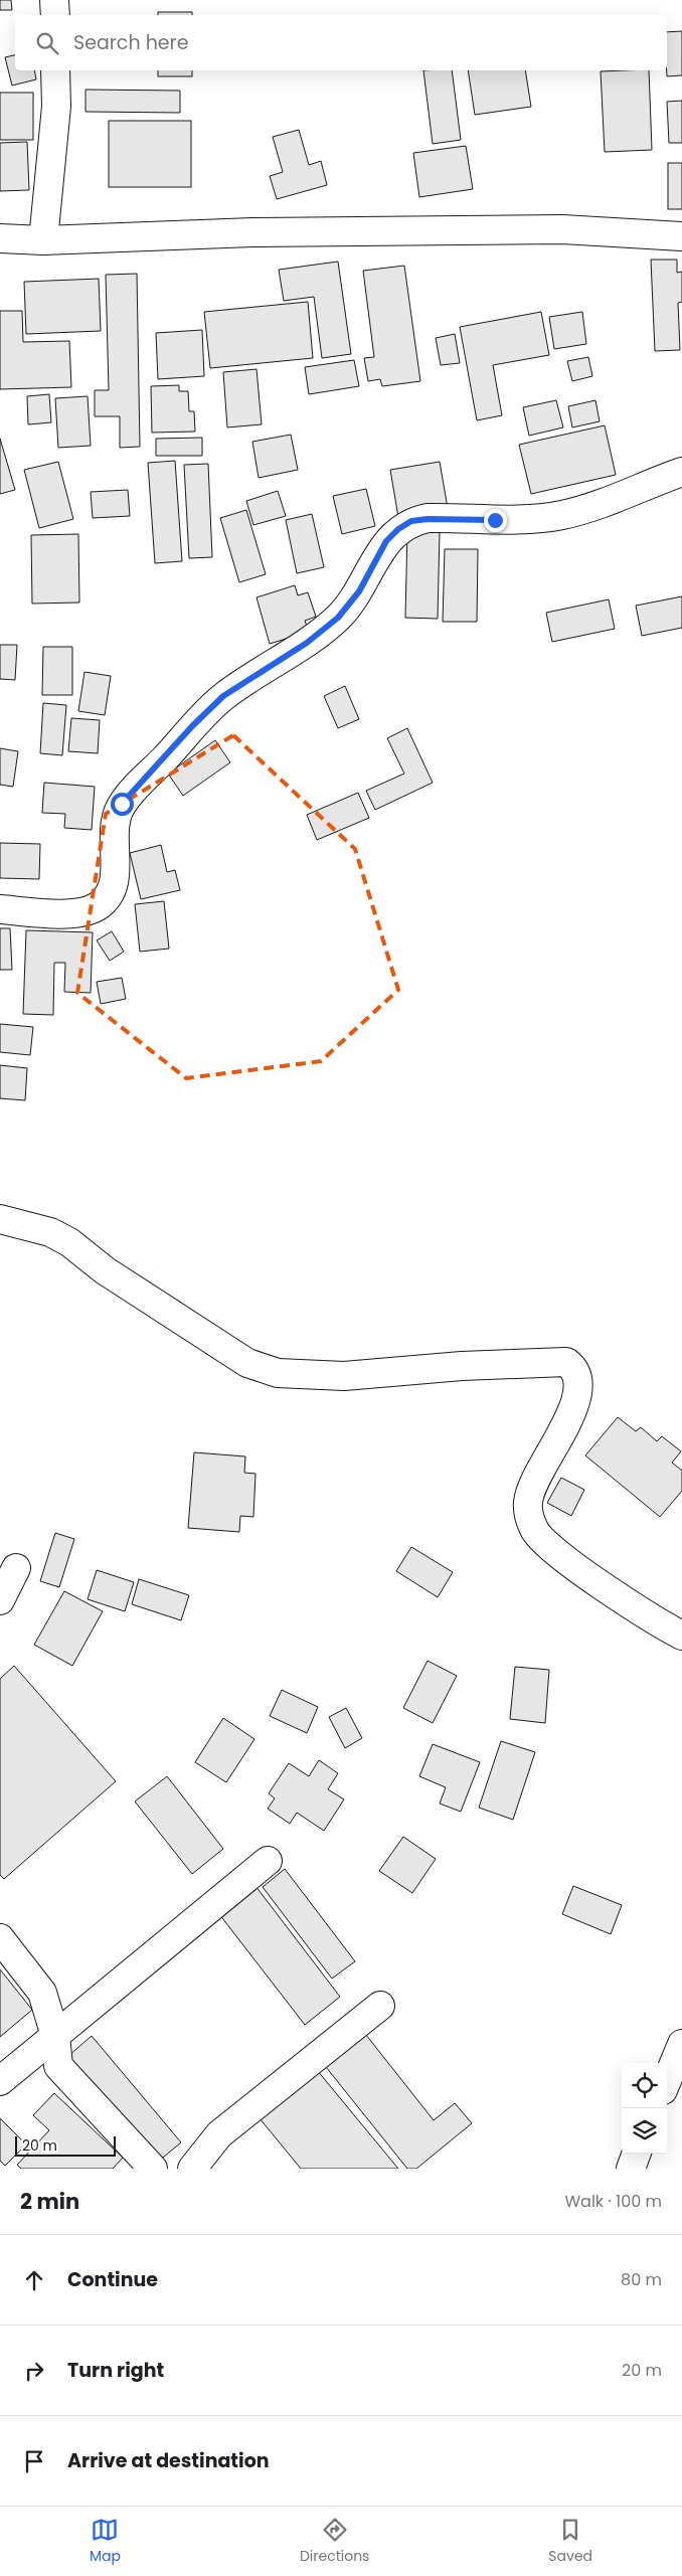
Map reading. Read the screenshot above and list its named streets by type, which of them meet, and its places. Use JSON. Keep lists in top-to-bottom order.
{
  "scale_bar": "20 m",
  "page": {
    "search": "Search here",
    "scale": "20 m",
    "heading": ["2 min", "Walk · 100 m"],
    "list": [
      ["Continue", "80 m"],
      ["Turn right", "20 m"],
      "Arrive at destination"
    ],
    "nav": ["Map", "Directions", "Saved"]
  }
}
